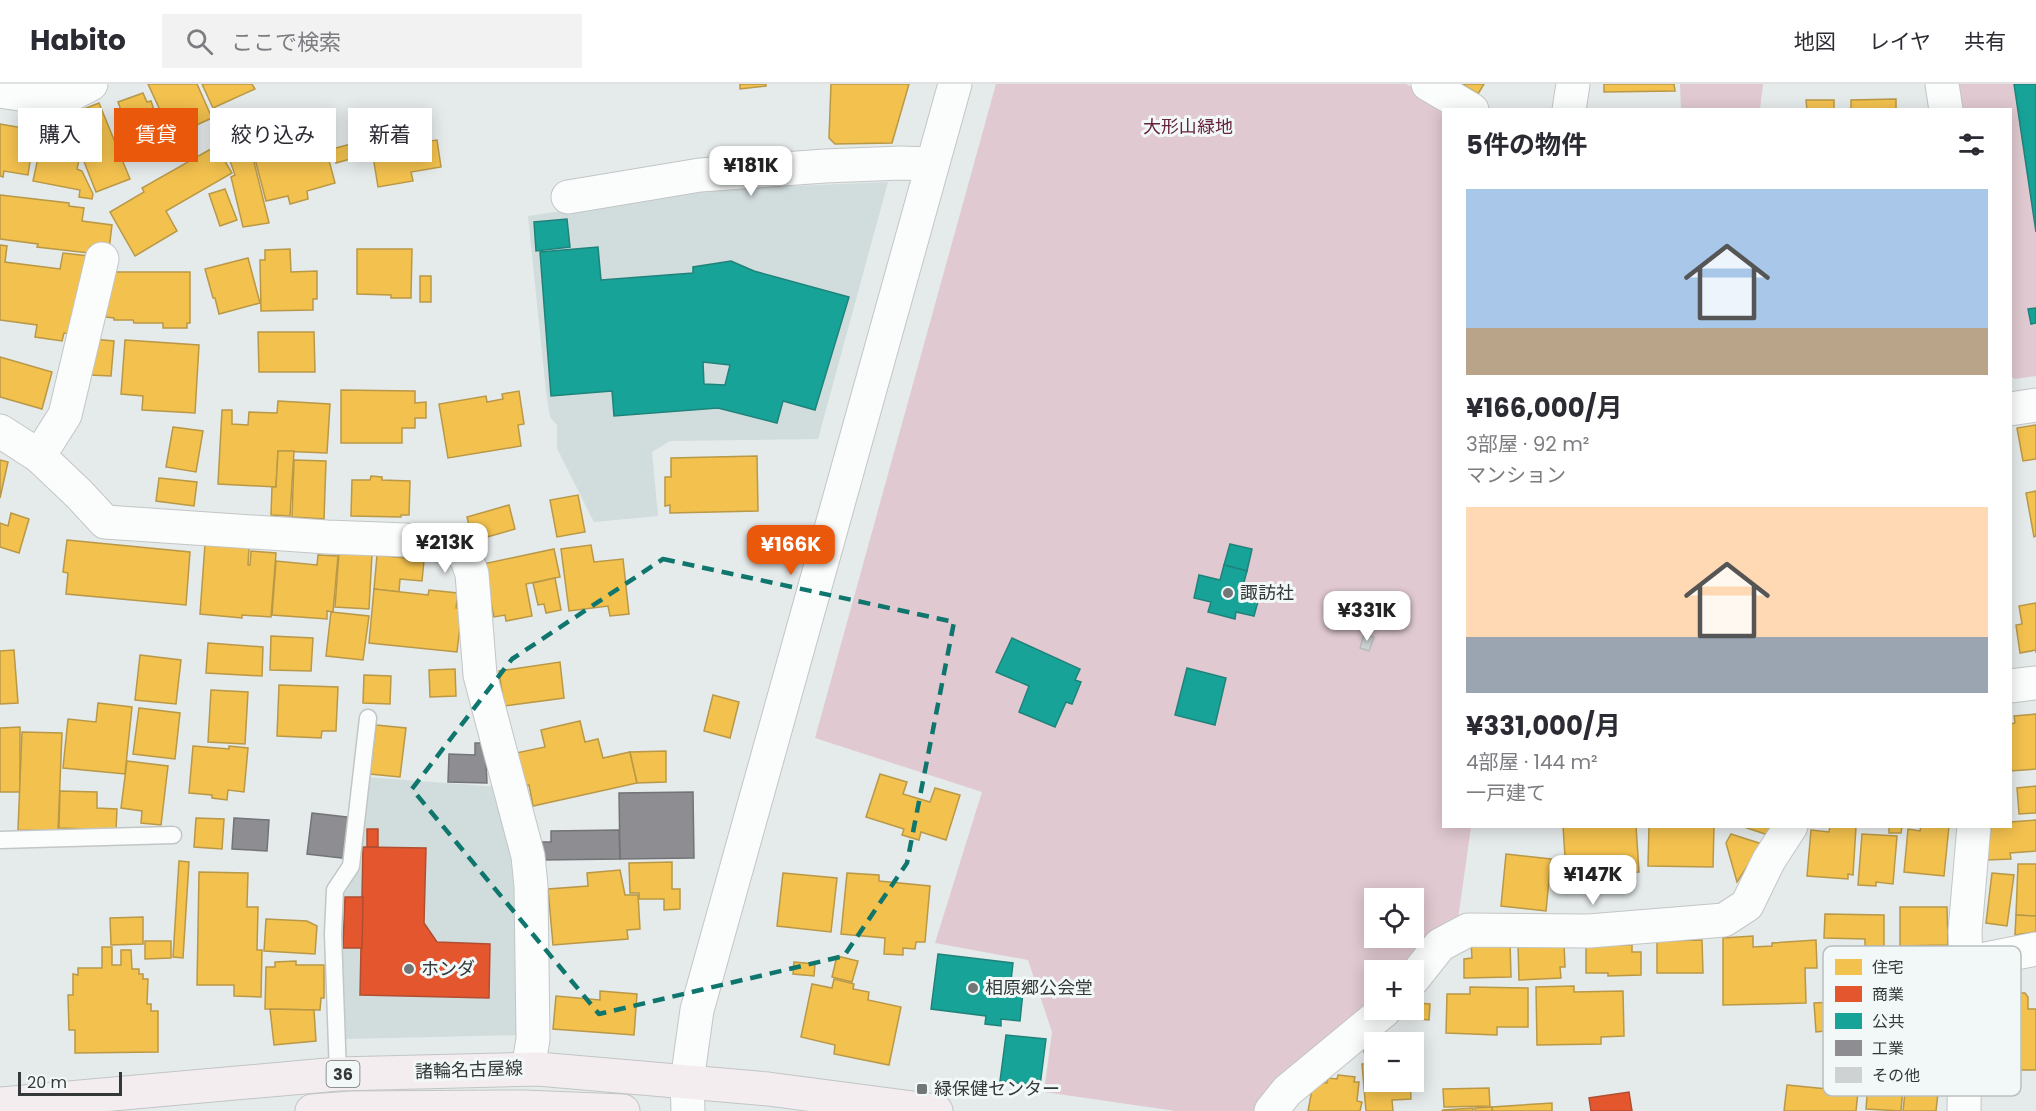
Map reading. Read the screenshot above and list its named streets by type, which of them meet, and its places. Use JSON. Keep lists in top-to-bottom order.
{
  "streets": {
    "main road": ["諸輪名古屋線", "36"]
  },
  "parks": ["大形山緑地"],
  "places": {
    "other": ["諏訪社", "ホンダ", "相原郷公会堂"],
    "transit": ["緑保健センター"]
  },
  "legend": [
    "住宅",
    "商業",
    "公共",
    "工業",
    "その他"
  ],
  "scale_bar": "20 m",
  "page": {
    "header": "Habito",
    "search": "ここで検索",
    "nav": ["地図", "レイヤ", "共有"],
    "chip": [
      "購入",
      "賃貸",
      "絞り込み",
      "新着"
    ],
    "heading": "5件の物件",
    "price": [
      "¥181K",
      "¥213K",
      "¥166K",
      "¥331K",
      "¥147K"
    ],
    "list": [
      {
        "name": "¥166,000/月",
        "note": "3部屋 · 92 m² · マンション"
      },
      {
        "name": "¥331,000/月",
        "note": "4部屋 · 144 m² · 一戸建て"
      }
    ],
    "map_buttons": ["+", "−"],
    "scale": "20 m"
  }
}
